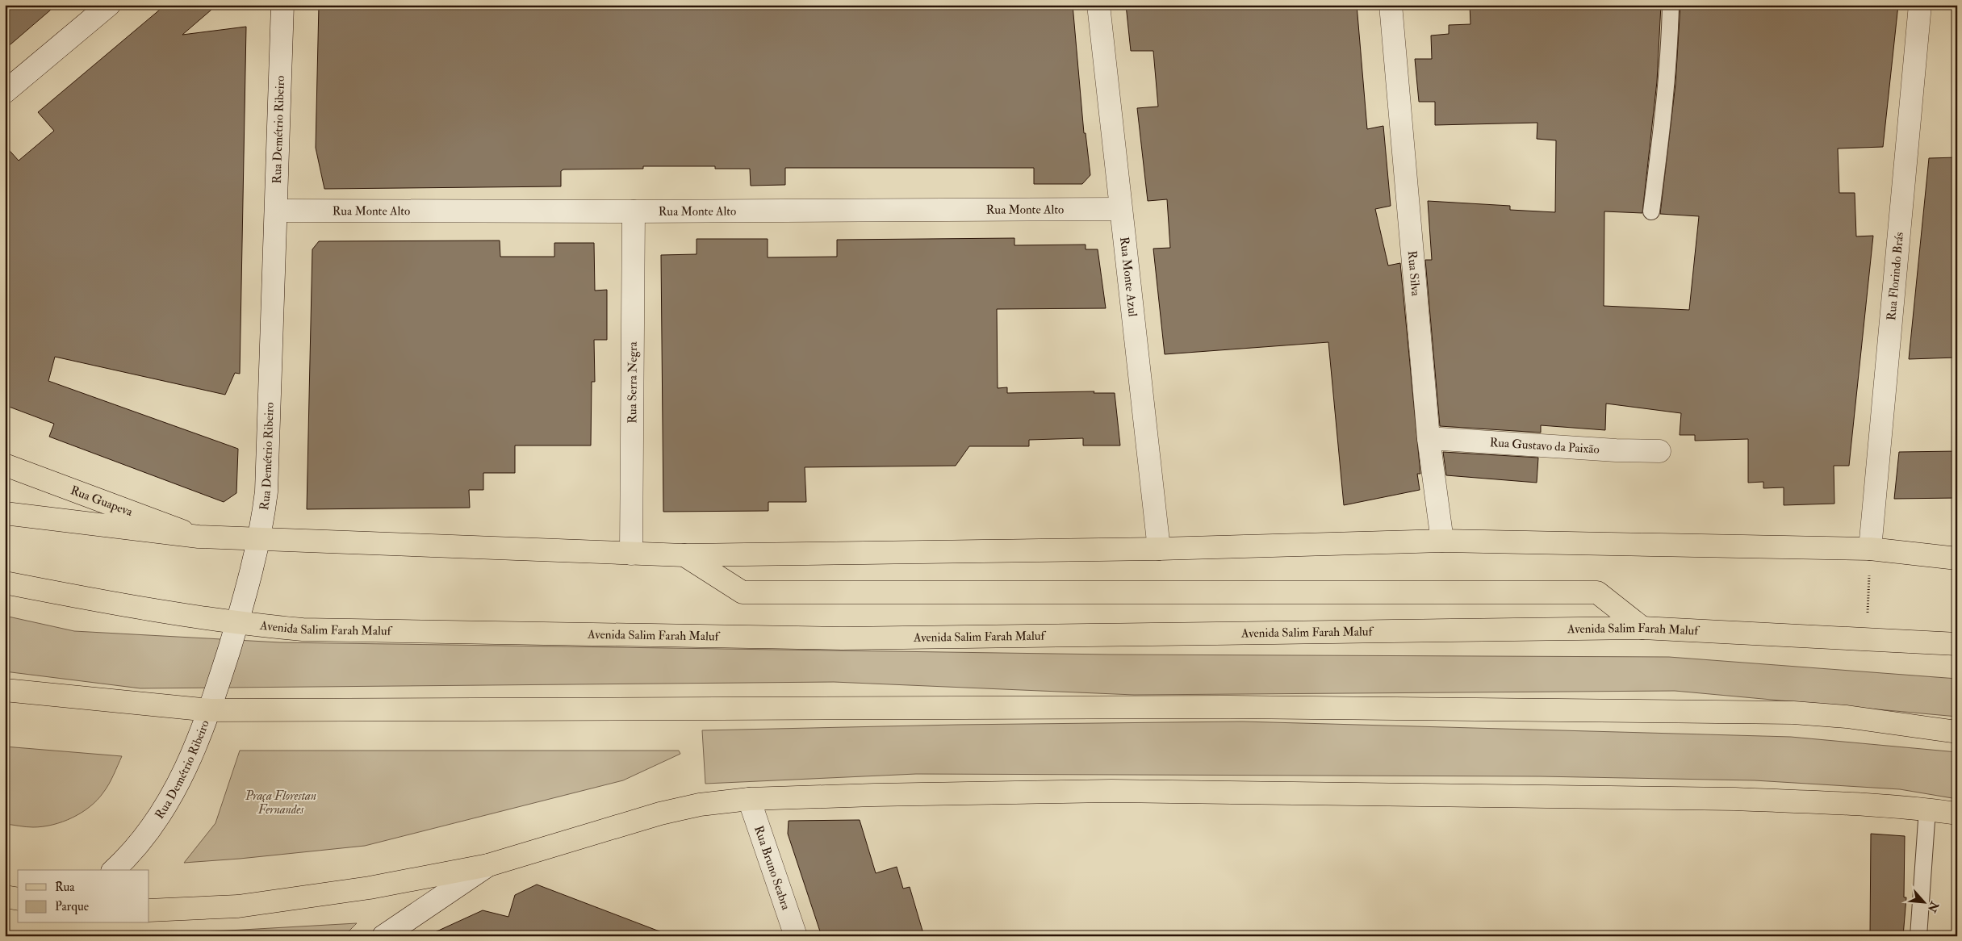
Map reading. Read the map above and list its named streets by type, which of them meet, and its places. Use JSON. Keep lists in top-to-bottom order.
{
  "streets": {
    "main road": ["Rua Guapeva", "Avenida Salim Farah Maluf"],
    "street": [
      "Rua Demétrio Ribeiro",
      "Rua Monte Alto",
      "Rua Silva",
      "Rua Monte Azul",
      "Rua Florindo Brás",
      "Rua Serra Negra",
      "Rua Gustavo da Paixão",
      "Rua Bruno Seabra"
    ]
  },
  "crossings": [
    ["Rua Demétrio Ribeiro", "Rua Monte Alto"],
    ["Rua Demétrio Ribeiro", "Avenida Salim Farah Maluf"],
    ["Rua Monte Alto", "Rua Monte Azul"],
    ["Rua Monte Alto", "Rua Serra Negra"],
    ["Rua Silva", "Rua Gustavo da Paixão"]
  ],
  "parks": ["Praça Florestan Fernandes"],
  "legend": ["Rua", "Parque"],
  "north": "bottom right"
}
